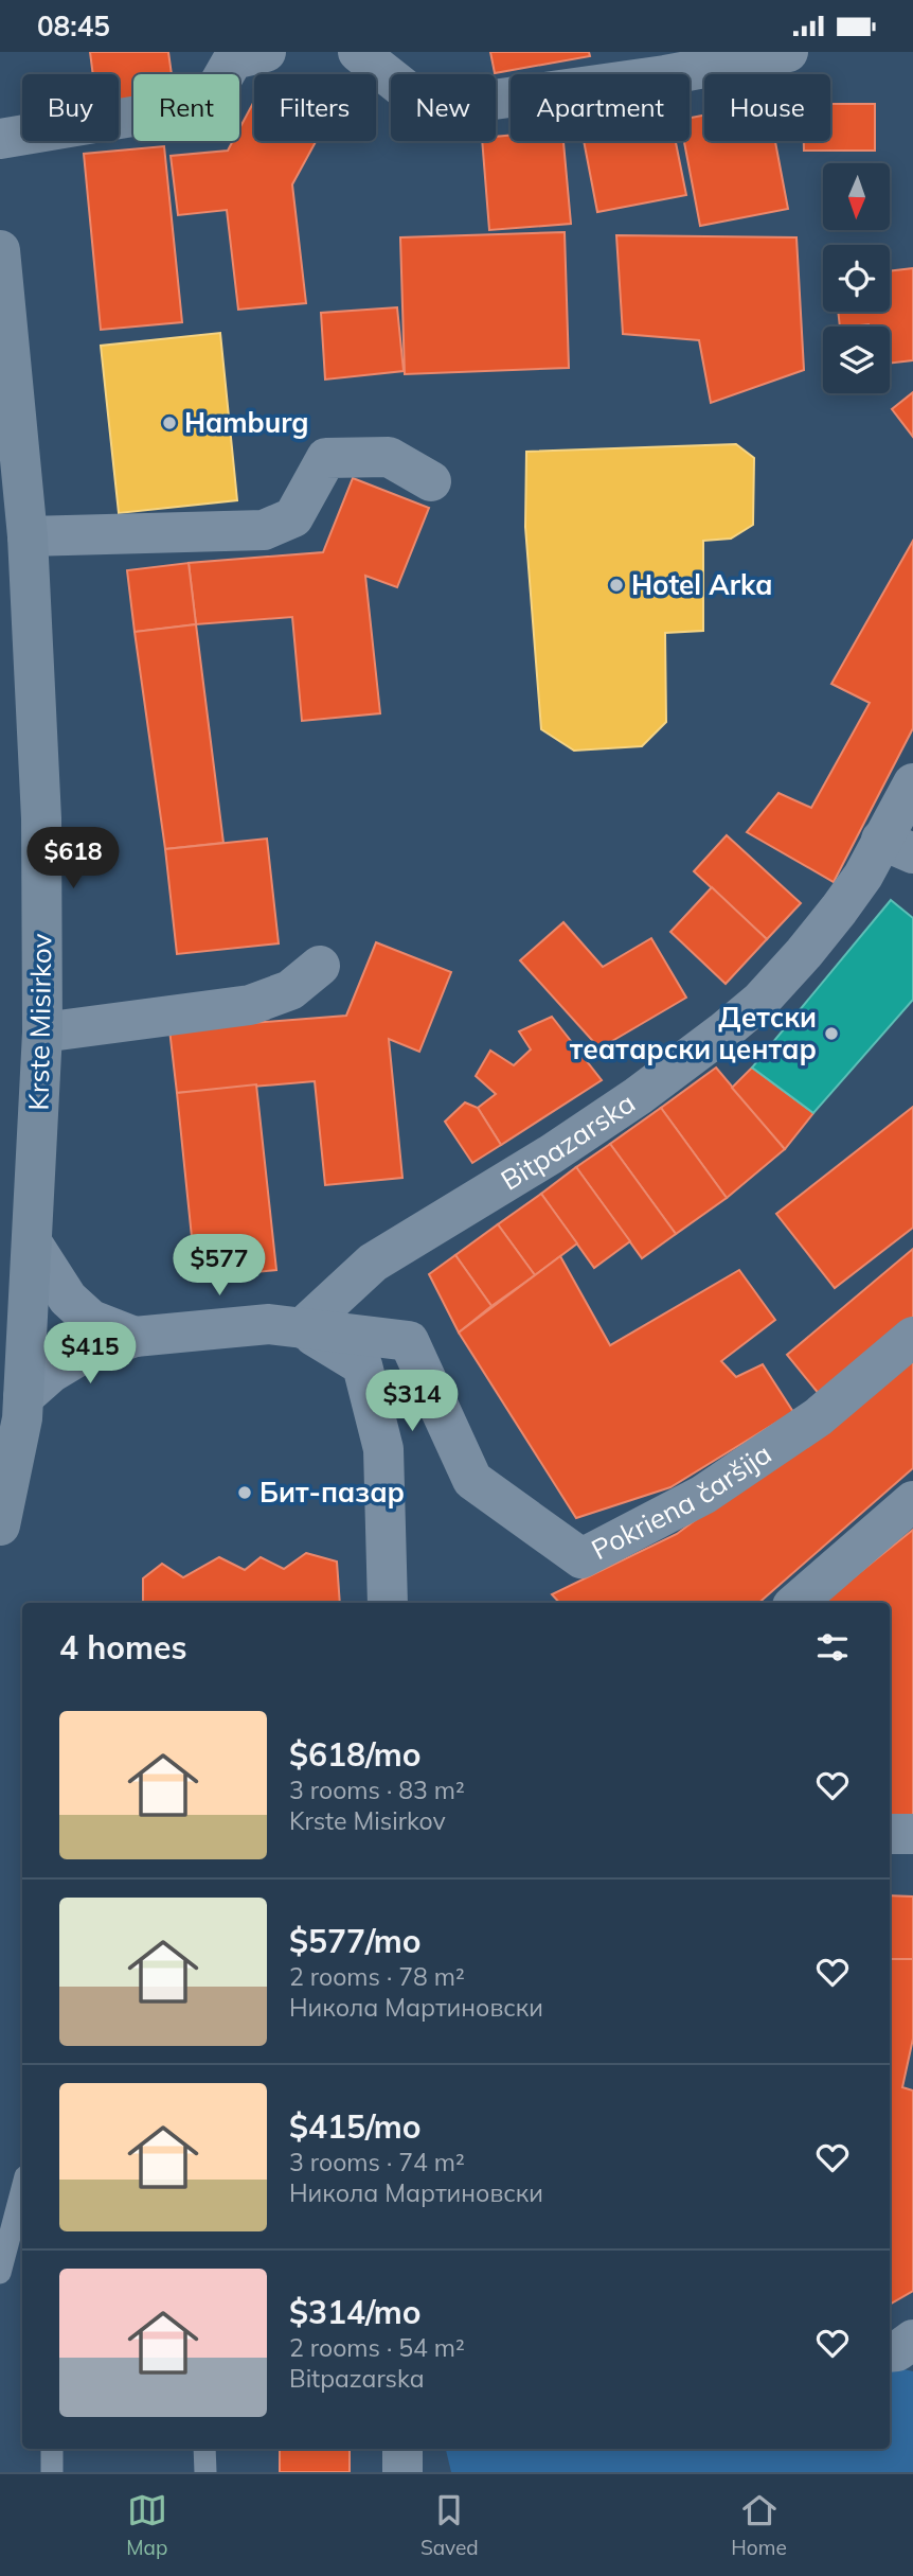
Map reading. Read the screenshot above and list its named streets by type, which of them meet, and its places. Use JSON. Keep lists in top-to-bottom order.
{
  "streets": {
    "street": ["Krste Misirkov", "Bitpazarska", "Pokriena čaršija"]
  },
  "crossings": [
    ["Bitpazarska", "Pokriena čaršija"]
  ],
  "places": [
    "Hamburg",
    "Hotel Arka",
    "Детски театарски центар",
    "Бит-пазар"
  ],
  "north": "bottom",
  "page": {
    "status": "08:45",
    "chip": [
      "Buy",
      "Rent",
      "Filters",
      "New",
      "Apartment",
      "House"
    ],
    "price": [
      "$618",
      "$577",
      "$415",
      "$314"
    ],
    "heading": "4 homes",
    "list": [
      {
        "name": "$618/mo",
        "note": "3 rooms · 83 m² · Krste Misirkov"
      },
      {
        "name": "$577/mo",
        "note": "2 rooms · 78 m² · Никола Мартиновски"
      },
      {
        "name": "$415/mo",
        "note": "3 rooms · 74 m² · Никола Мартиновски"
      },
      {
        "name": "$314/mo",
        "note": "2 rooms · 54 m² · Bitpazarska"
      }
    ],
    "tabs": ["Map", "Saved", "Home"]
  }
}
